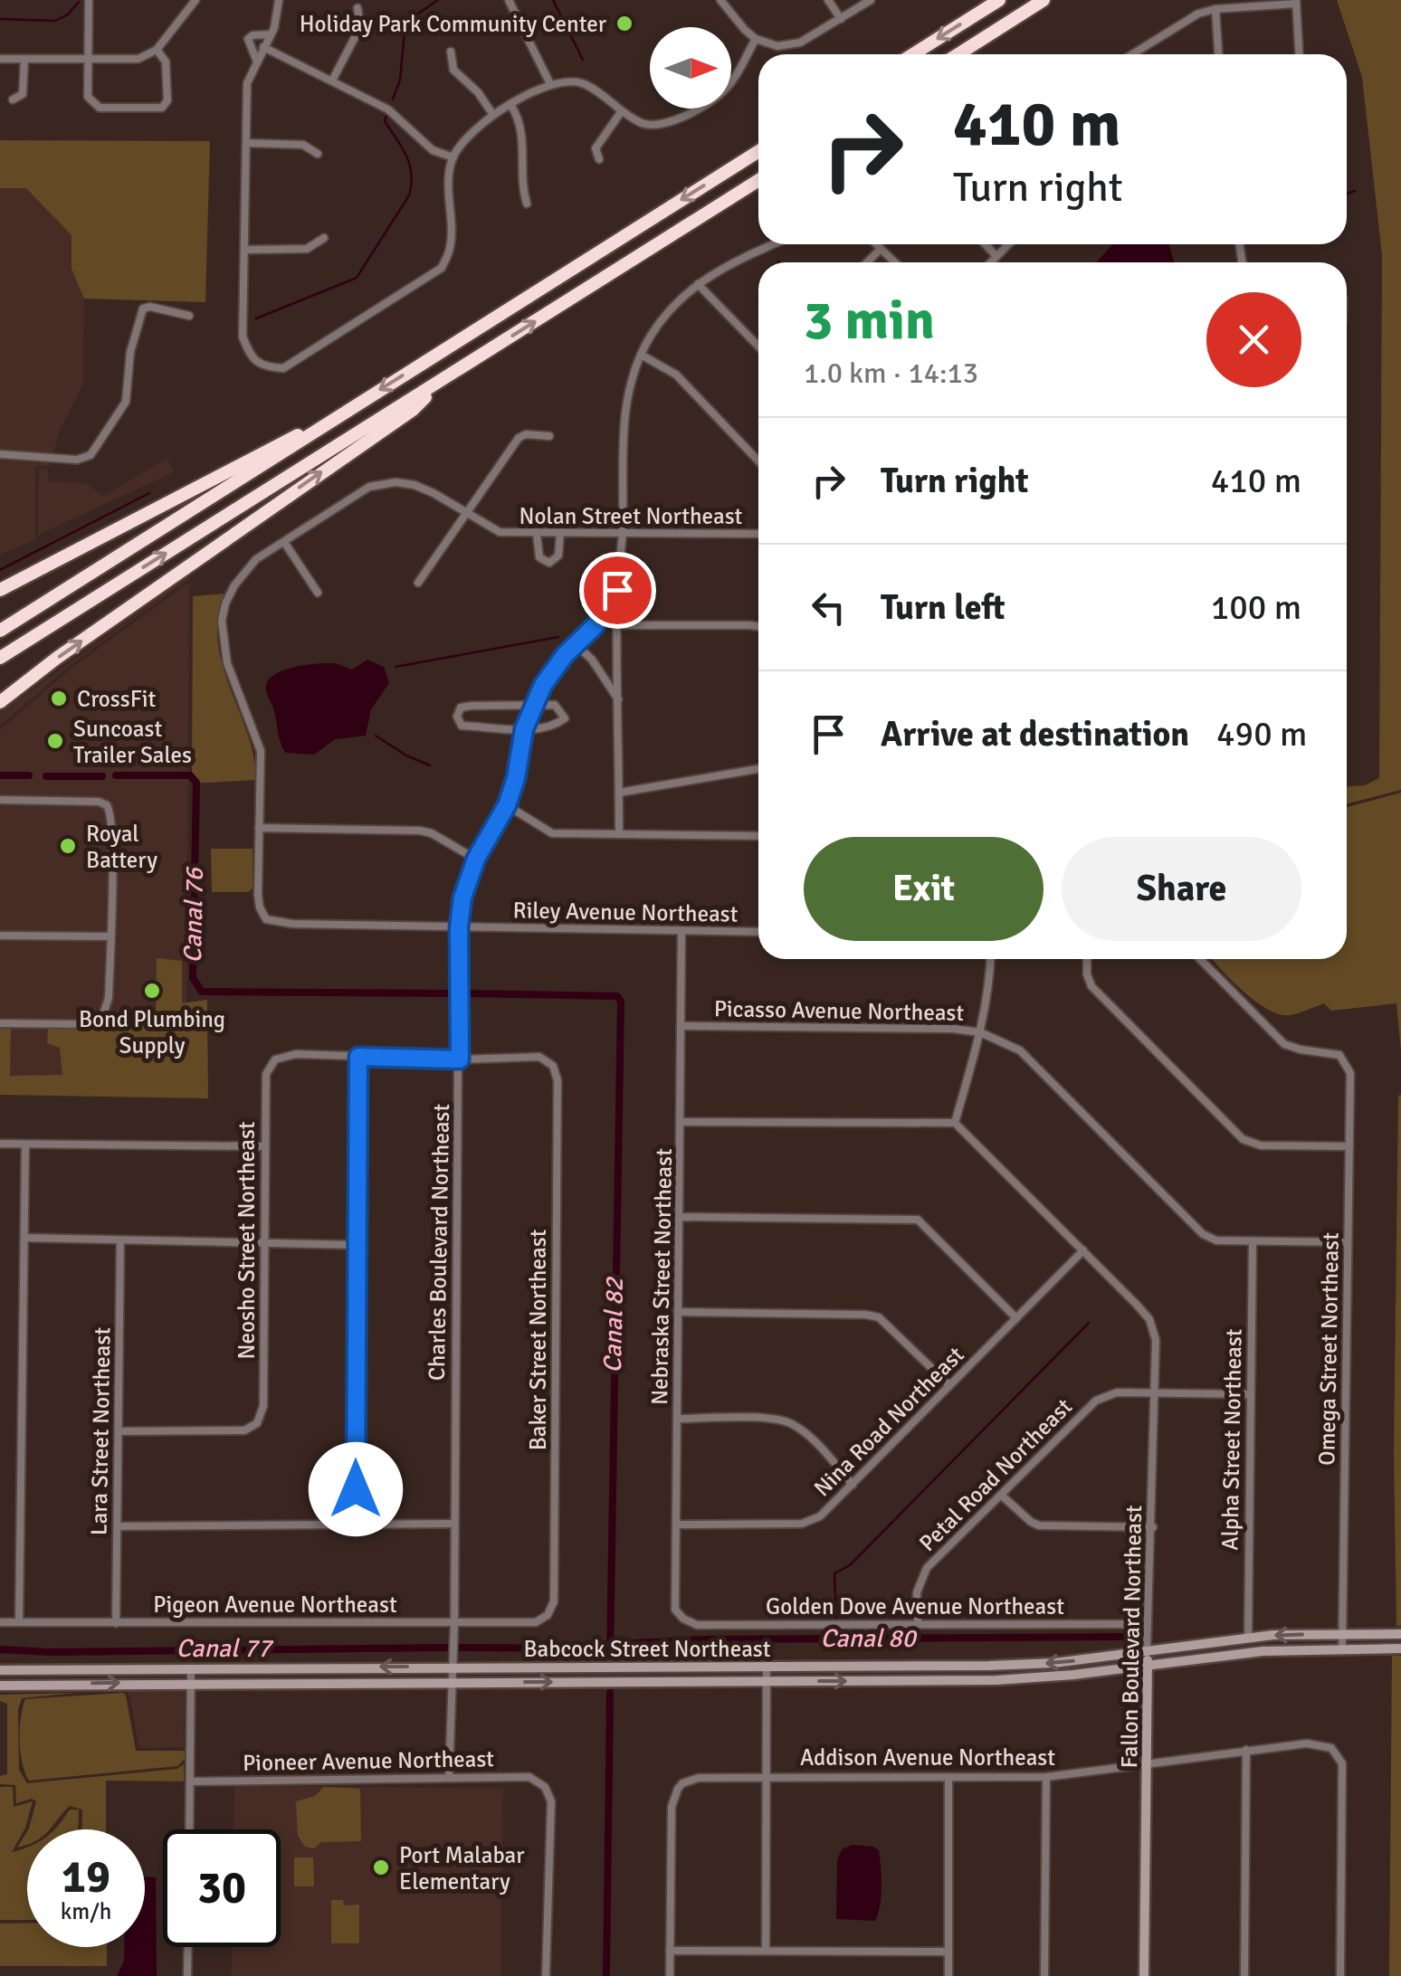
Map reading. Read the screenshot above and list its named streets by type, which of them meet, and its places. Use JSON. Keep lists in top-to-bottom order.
{
  "streets": {
    "main road": ["Fallon Boulevard Northeast", "Babcock Street Northeast"],
    "street": [
      "Nolan Street Northeast",
      "Riley Avenue Northeast",
      "Picasso Avenue Northeast",
      "Neosho Street Northeast",
      "Charles Boulevard Northeast",
      "Nebraska Street Northeast",
      "Baker Street Northeast",
      "Omega Street Northeast",
      "Nina Road Northeast",
      "Lara Street Northeast",
      "Alpha Street Northeast",
      "Petal Road Northeast",
      "Pigeon Avenue Northeast",
      "Golden Dove Avenue Northeast",
      "Addison Avenue Northeast",
      "Pioneer Avenue Northeast"
    ]
  },
  "crossings": [
    ["Nolan Street Northeast", "Riley Avenue Northeast"],
    ["Riley Avenue Northeast", "Charles Boulevard Northeast"],
    ["Riley Avenue Northeast", "Nebraska Street Northeast"],
    ["Picasso Avenue Northeast", "Nebraska Street Northeast"],
    ["Picasso Avenue Northeast", "Omega Street Northeast"],
    ["Picasso Avenue Northeast", "Alpha Street Northeast"],
    ["Neosho Street Northeast", "Lara Street Northeast"],
    ["Charles Boulevard Northeast", "Baker Street Northeast"],
    ["Charles Boulevard Northeast", "Pigeon Avenue Northeast"],
    ["Charles Boulevard Northeast", "Babcock Street Northeast"],
    ["Charles Boulevard Northeast", "Pioneer Avenue Northeast"],
    ["Nebraska Street Northeast", "Nina Road Northeast"],
    ["Nebraska Street Northeast", "Golden Dove Avenue Northeast"],
    ["Baker Street Northeast", "Pigeon Avenue Northeast"],
    ["Omega Street Northeast", "Babcock Street Northeast"],
    ["Nina Road Northeast", "Fallon Boulevard Northeast"],
    ["Lara Street Northeast", "Pigeon Avenue Northeast"],
    ["Alpha Street Northeast", "Petal Road Northeast"],
    ["Alpha Street Northeast", "Babcock Street Northeast"],
    ["Petal Road Northeast", "Golden Dove Avenue Northeast"],
    ["Petal Road Northeast", "Fallon Boulevard Northeast"],
    ["Golden Dove Avenue Northeast", "Fallon Boulevard Northeast"],
    ["Fallon Boulevard Northeast", "Babcock Street Northeast"],
    ["Fallon Boulevard Northeast", "Addison Avenue Northeast"]
  ],
  "water": [
    "Canal 76",
    "Canal 82",
    "Canal 80",
    "Canal 77"
  ],
  "places": [
    "Holiday Park Community Center",
    "CrossFit",
    "Suncoast Trailer Sales",
    "Royal Battery",
    "Bond Plumbing Supply",
    "Port Malabar Elementary"
  ],
  "north": "right",
  "page": {
    "turn": ["410 m", "Turn right"],
    "heading": ["3 min", "1.0 km · 14:13"],
    "list": [
      {
        "name": "Turn right",
        "value": "410 m"
      },
      {
        "name": "Turn left",
        "value": "100 m"
      },
      {
        "name": "Arrive at destination",
        "value": "490 m"
      }
    ],
    "buttons": ["Exit", "Share"],
    "speed": "19 km/h",
    "limit": "30"
  }
}
